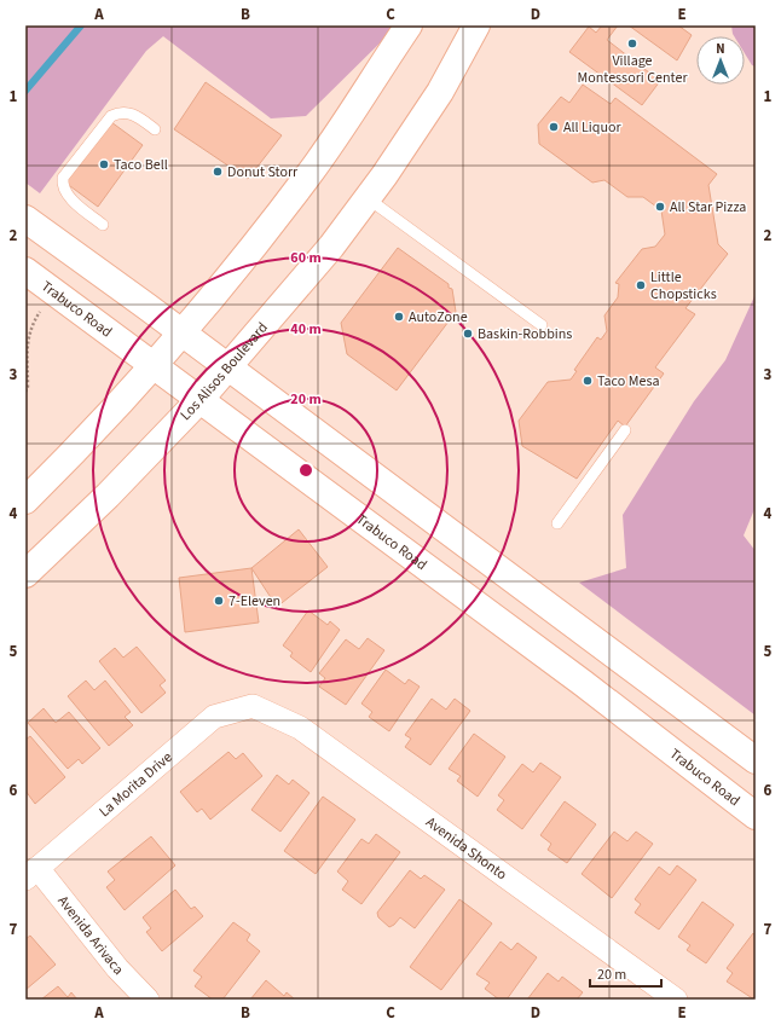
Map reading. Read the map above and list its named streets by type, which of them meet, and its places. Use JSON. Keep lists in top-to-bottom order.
{
  "streets": {
    "main road": ["Trabuco Road", "Los Alisos Boulevard"],
    "street": ["La Morita Drive", "Avenida Shonto", "Avenida Arivaca"]
  },
  "crossings": [
    ["Trabuco Road", "Los Alisos Boulevard"],
    ["La Morita Drive", "Avenida Shonto"],
    ["La Morita Drive", "Avenida Arivaca"]
  ],
  "places": [
    "Village Montessori Center",
    "All Liquor",
    "Taco Bell",
    "Donut Storr",
    "All Star Pizza",
    "Little Chopsticks",
    "AutoZone",
    "Baskin-Robbins",
    "Taco Mesa",
    "7-Eleven"
  ],
  "scale_bar": "20 m",
  "north": "top",
  "grid": {
    "columns": [
      "A",
      "B",
      "C",
      "D",
      "E"
    ],
    "rows": [
      "1",
      "2",
      "3",
      "4",
      "5",
      "6",
      "7"
    ]
  },
  "rings": ["60 m", "40 m", "20 m"]
}
